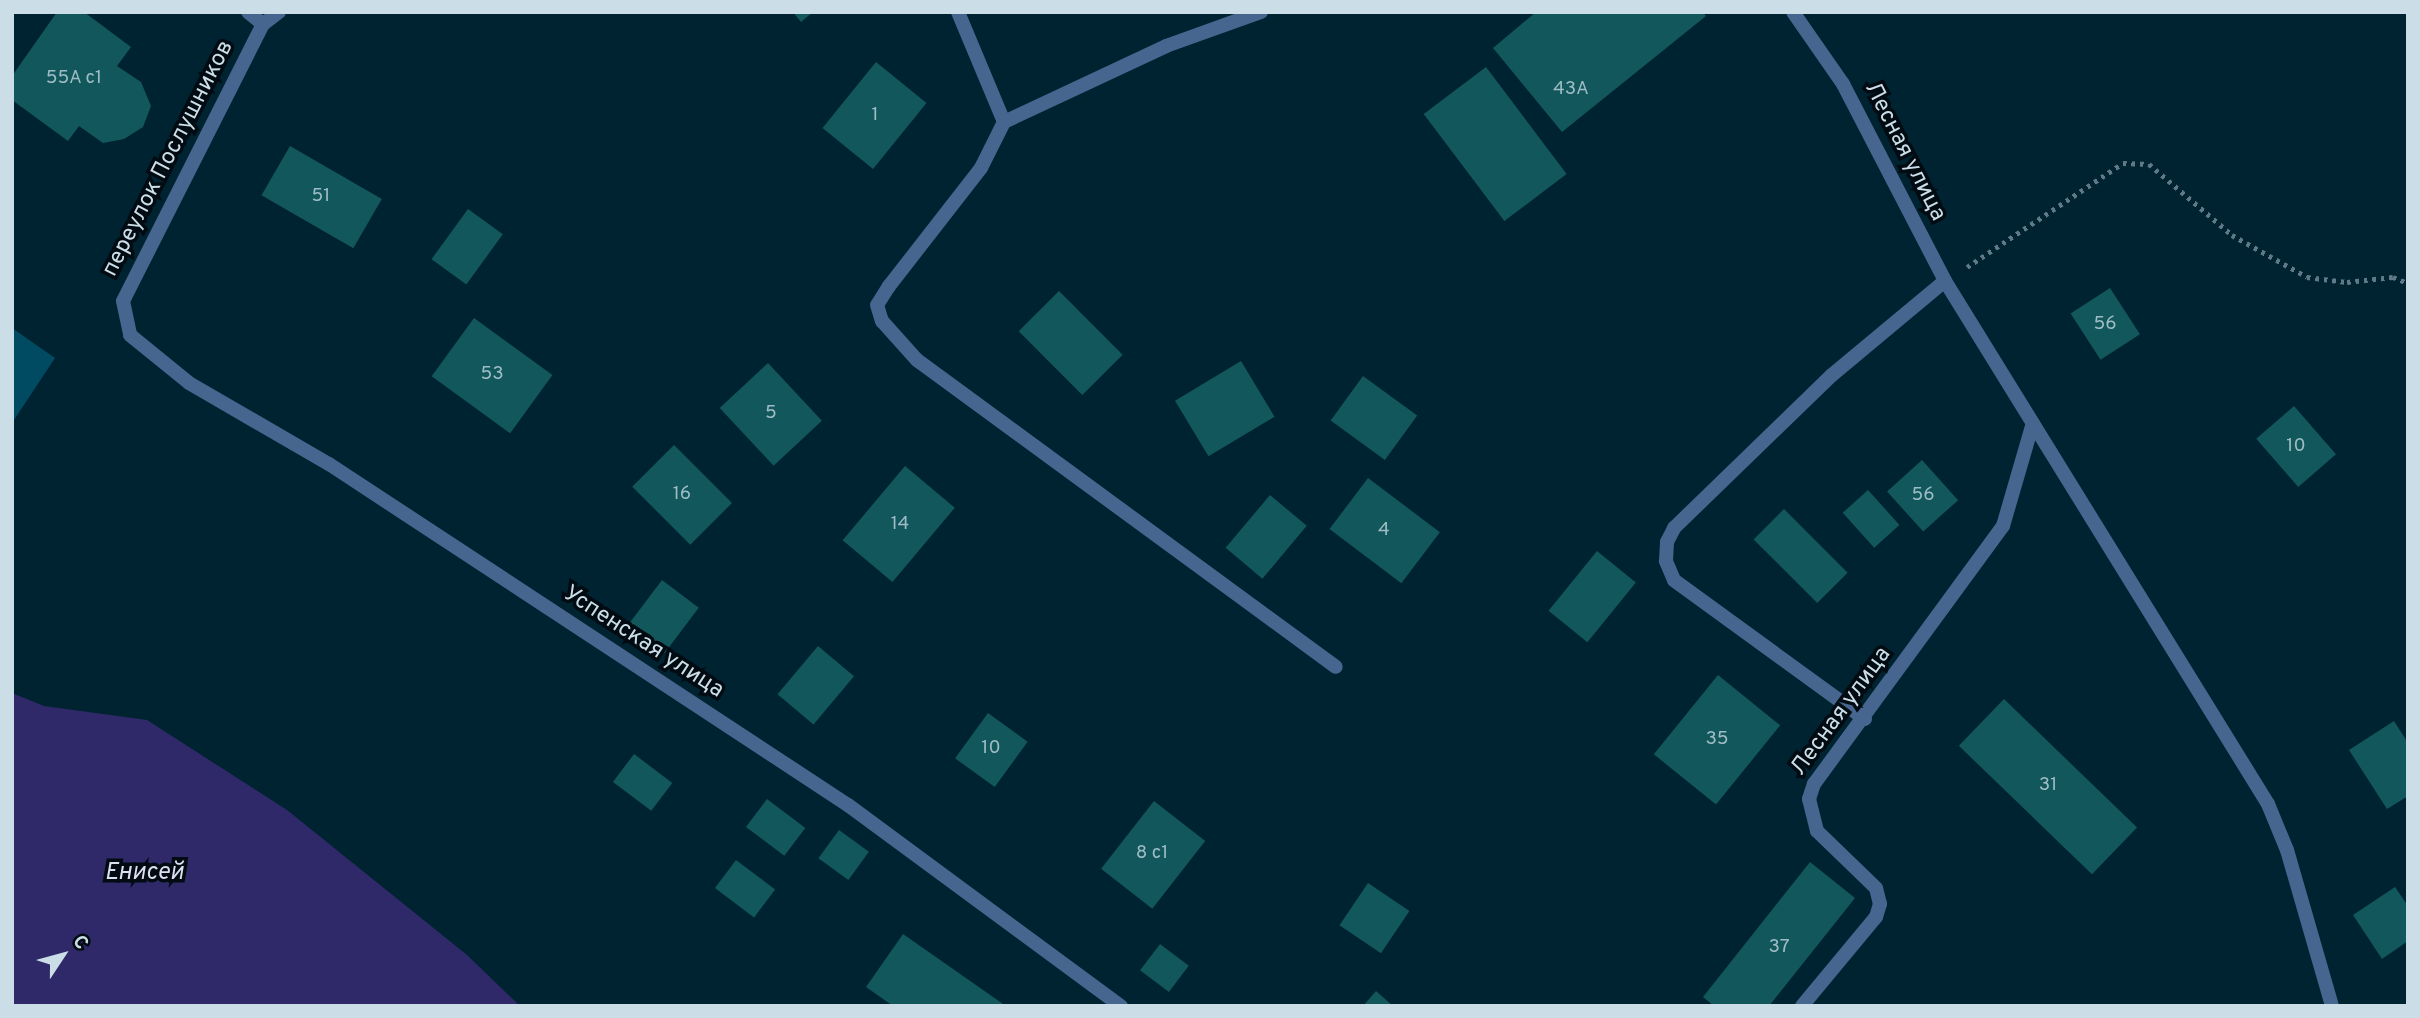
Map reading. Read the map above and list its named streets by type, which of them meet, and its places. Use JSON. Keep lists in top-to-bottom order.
{
  "streets": {
    "street": ["Лесная улица", "переулок Послушников", "Успенская улица"]
  },
  "crossings": [
    ["переулок Послушников", "Успенская улица"]
  ],
  "water": ["Енисей"],
  "house_numbers": [
    "55А с1",
    "43А",
    "1",
    "51",
    "56",
    "53",
    "5",
    "10",
    "16",
    "56",
    "14",
    "4",
    "35",
    "10",
    "31",
    "8 с1",
    "37"
  ],
  "north": "top right"
}
